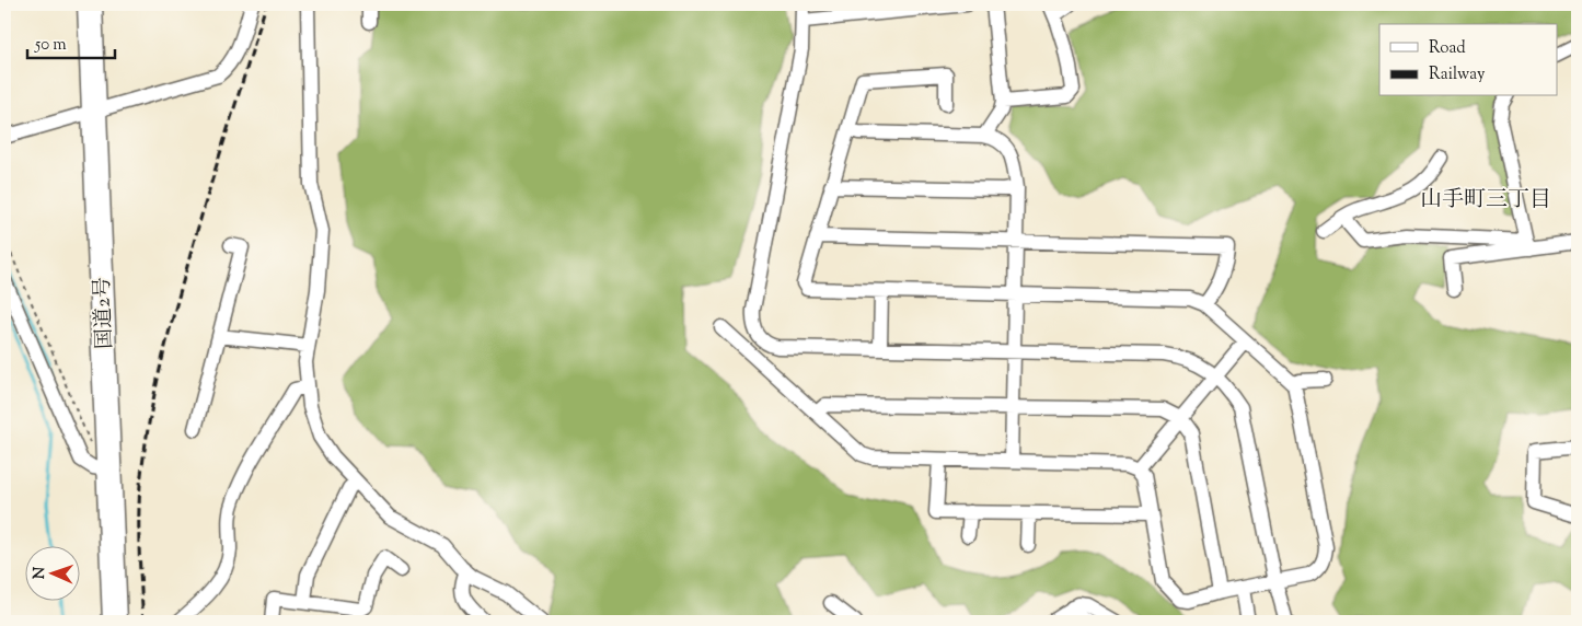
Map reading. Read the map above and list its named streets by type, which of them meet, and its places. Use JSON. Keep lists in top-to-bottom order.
{
  "streets": {
    "highway": ["国道2号"]
  },
  "districts": ["山手町三丁目"],
  "legend": ["Road", "Railway"],
  "scale_bar": "50 m",
  "north": "left"
}
